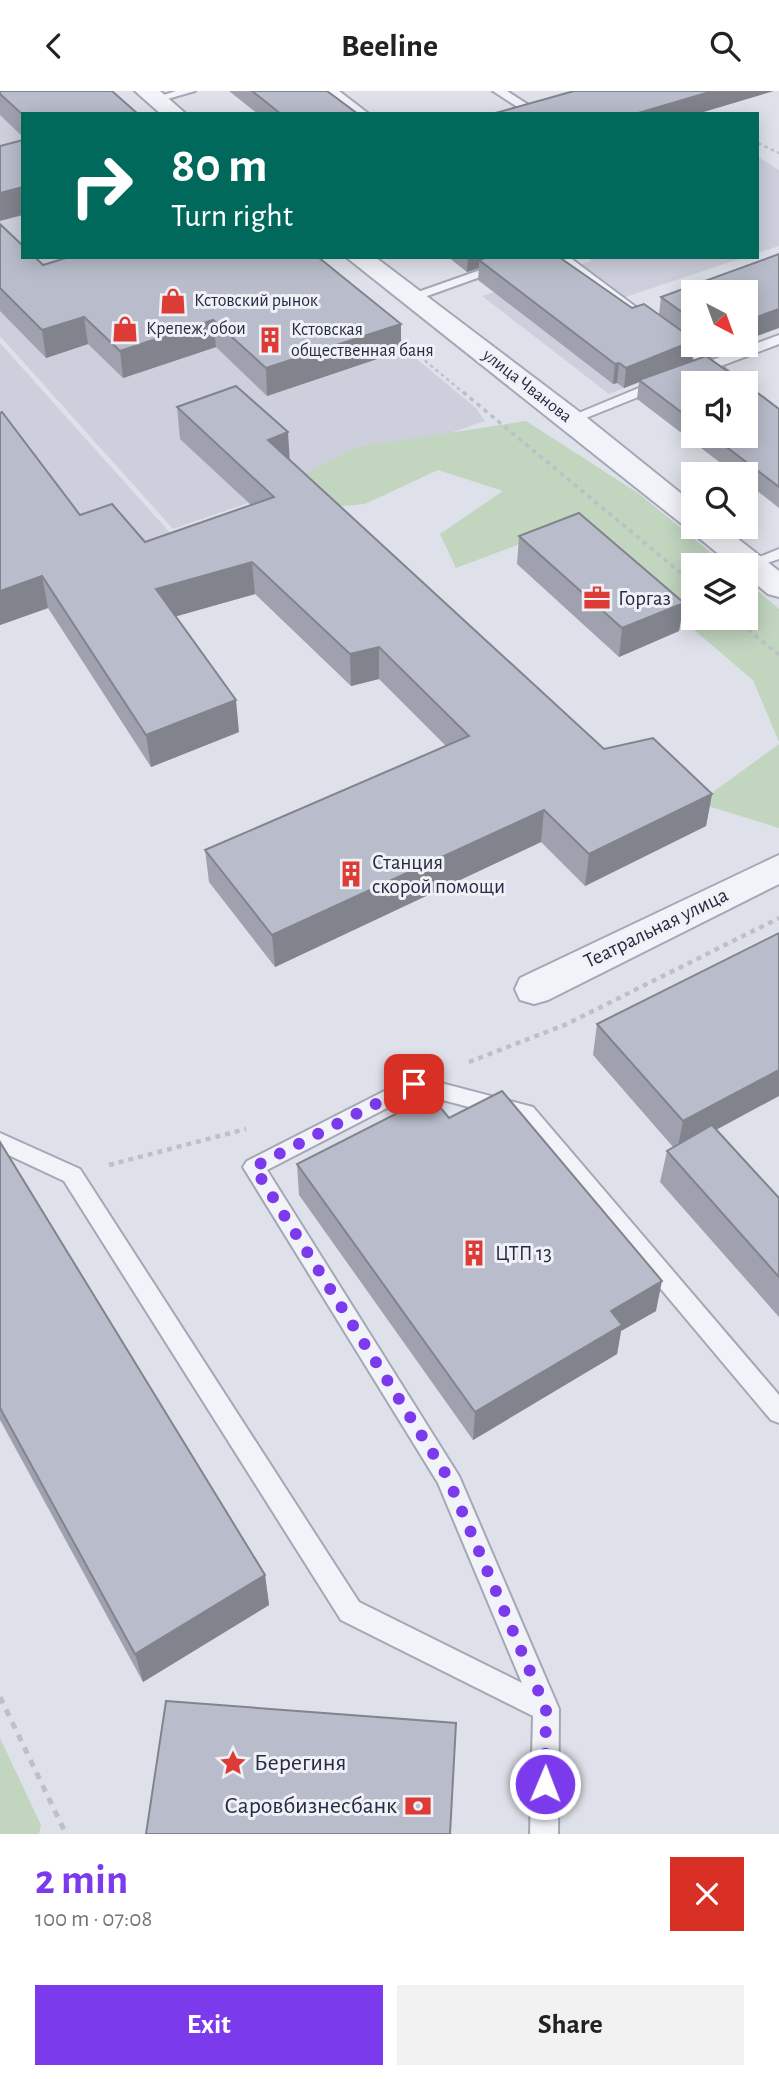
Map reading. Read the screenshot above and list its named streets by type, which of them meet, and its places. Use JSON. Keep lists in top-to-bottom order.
{
  "streets": {
    "street": ["улица Чванова", "Театральная улица"]
  },
  "places": {
    "shop": ["Кстовский рынок", "Крепеж, обои"],
    "building": ["Кстовская общественная баня", "Станция скорой помощи", "ЦТП 13"],
    "office": ["Горгаз"],
    "place": ["Берегиня"],
    "bank": ["Саровбизнесбанк"]
  },
  "north": "bottom right",
  "page": {
    "header": "Beeline",
    "turn": ["80 m", "Turn right"],
    "heading": ["2 min", "100 m · 07:08"],
    "buttons": ["Exit", "Share"]
  }
}
